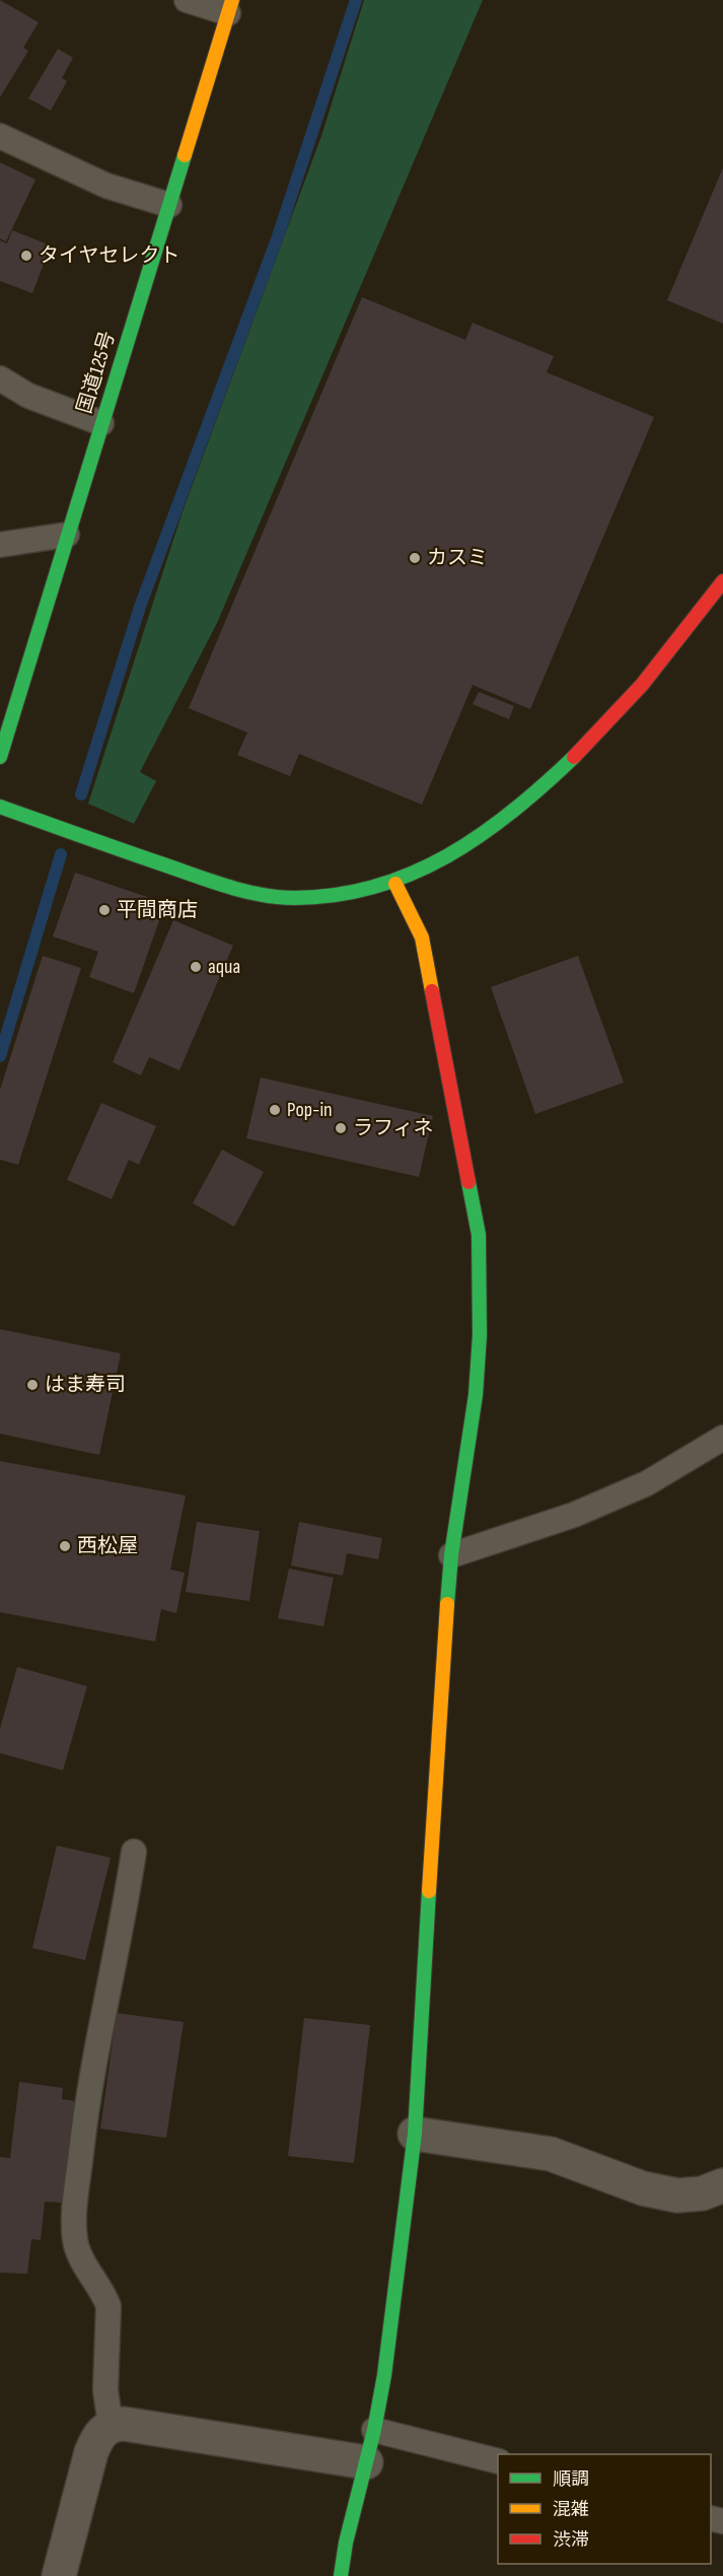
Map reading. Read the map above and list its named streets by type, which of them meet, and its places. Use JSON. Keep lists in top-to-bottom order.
{
  "streets": {
    "main road": ["国道125号"]
  },
  "places": [
    "タイヤセレクト",
    "カスミ",
    "平間商店",
    "aqua",
    "Pop-in",
    "ラフィネ",
    "はま寿司",
    "西松屋"
  ],
  "legend": ["順調", "混雑", "渋滞"]
}
